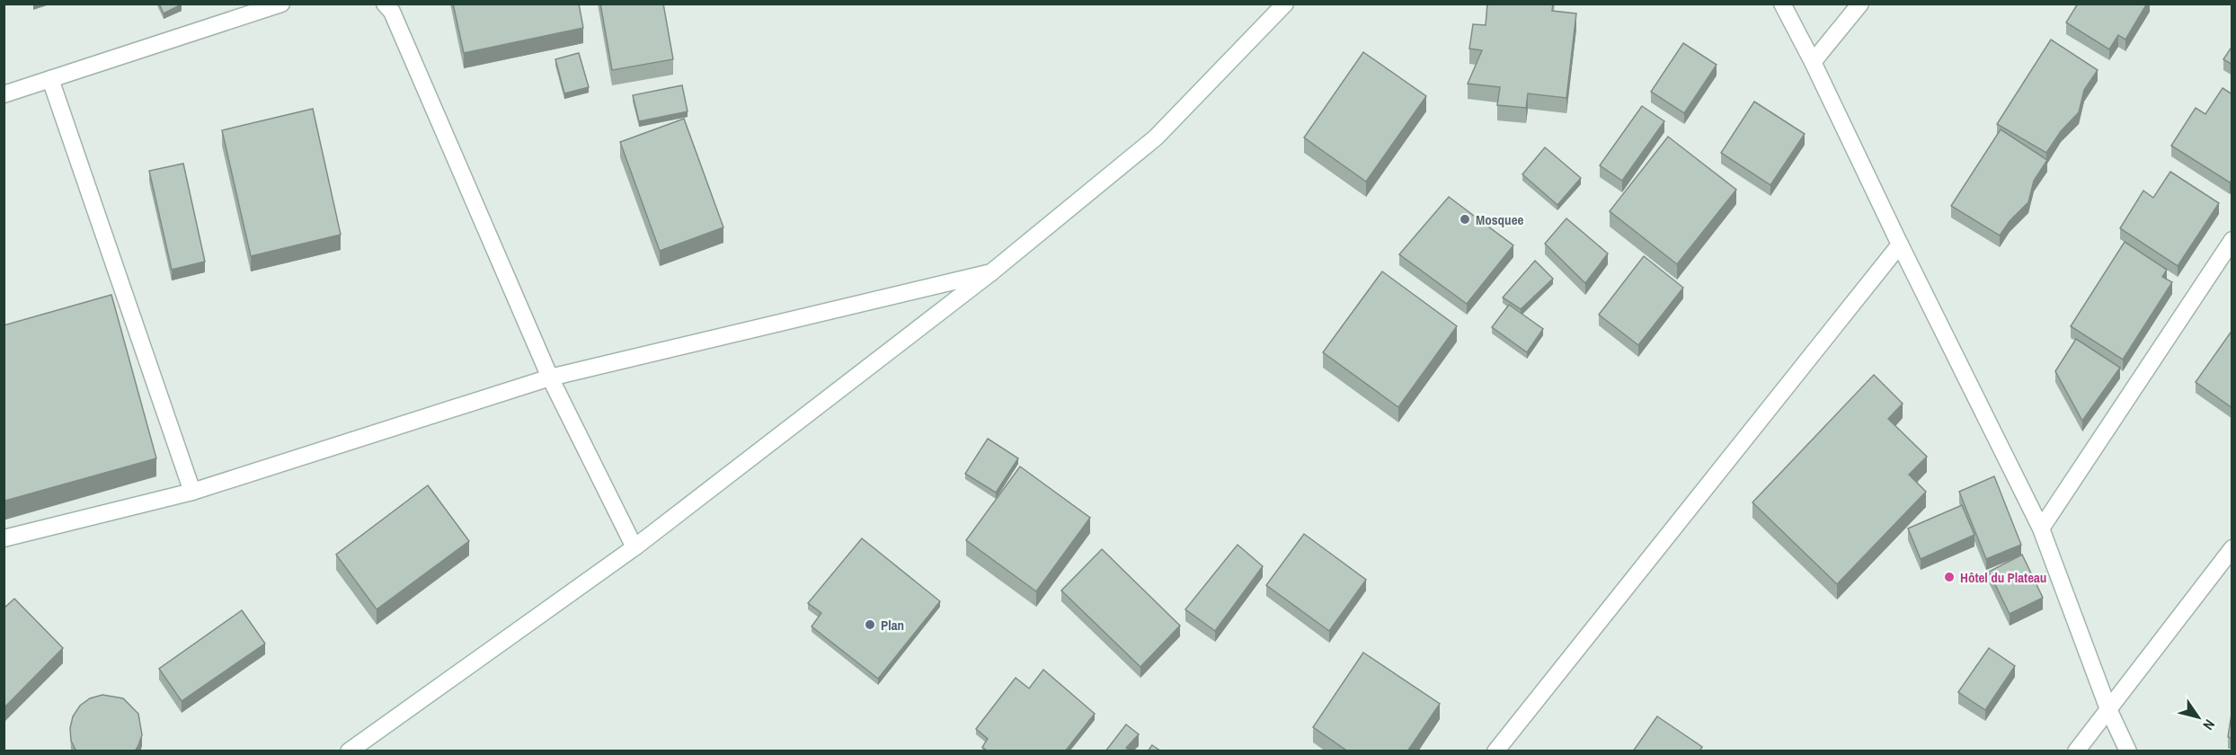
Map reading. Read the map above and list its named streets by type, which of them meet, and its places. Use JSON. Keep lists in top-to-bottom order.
{
  "places": ["Mosquee", "Hôtel du Plateau", "Plan"],
  "north": "bottom right"
}
